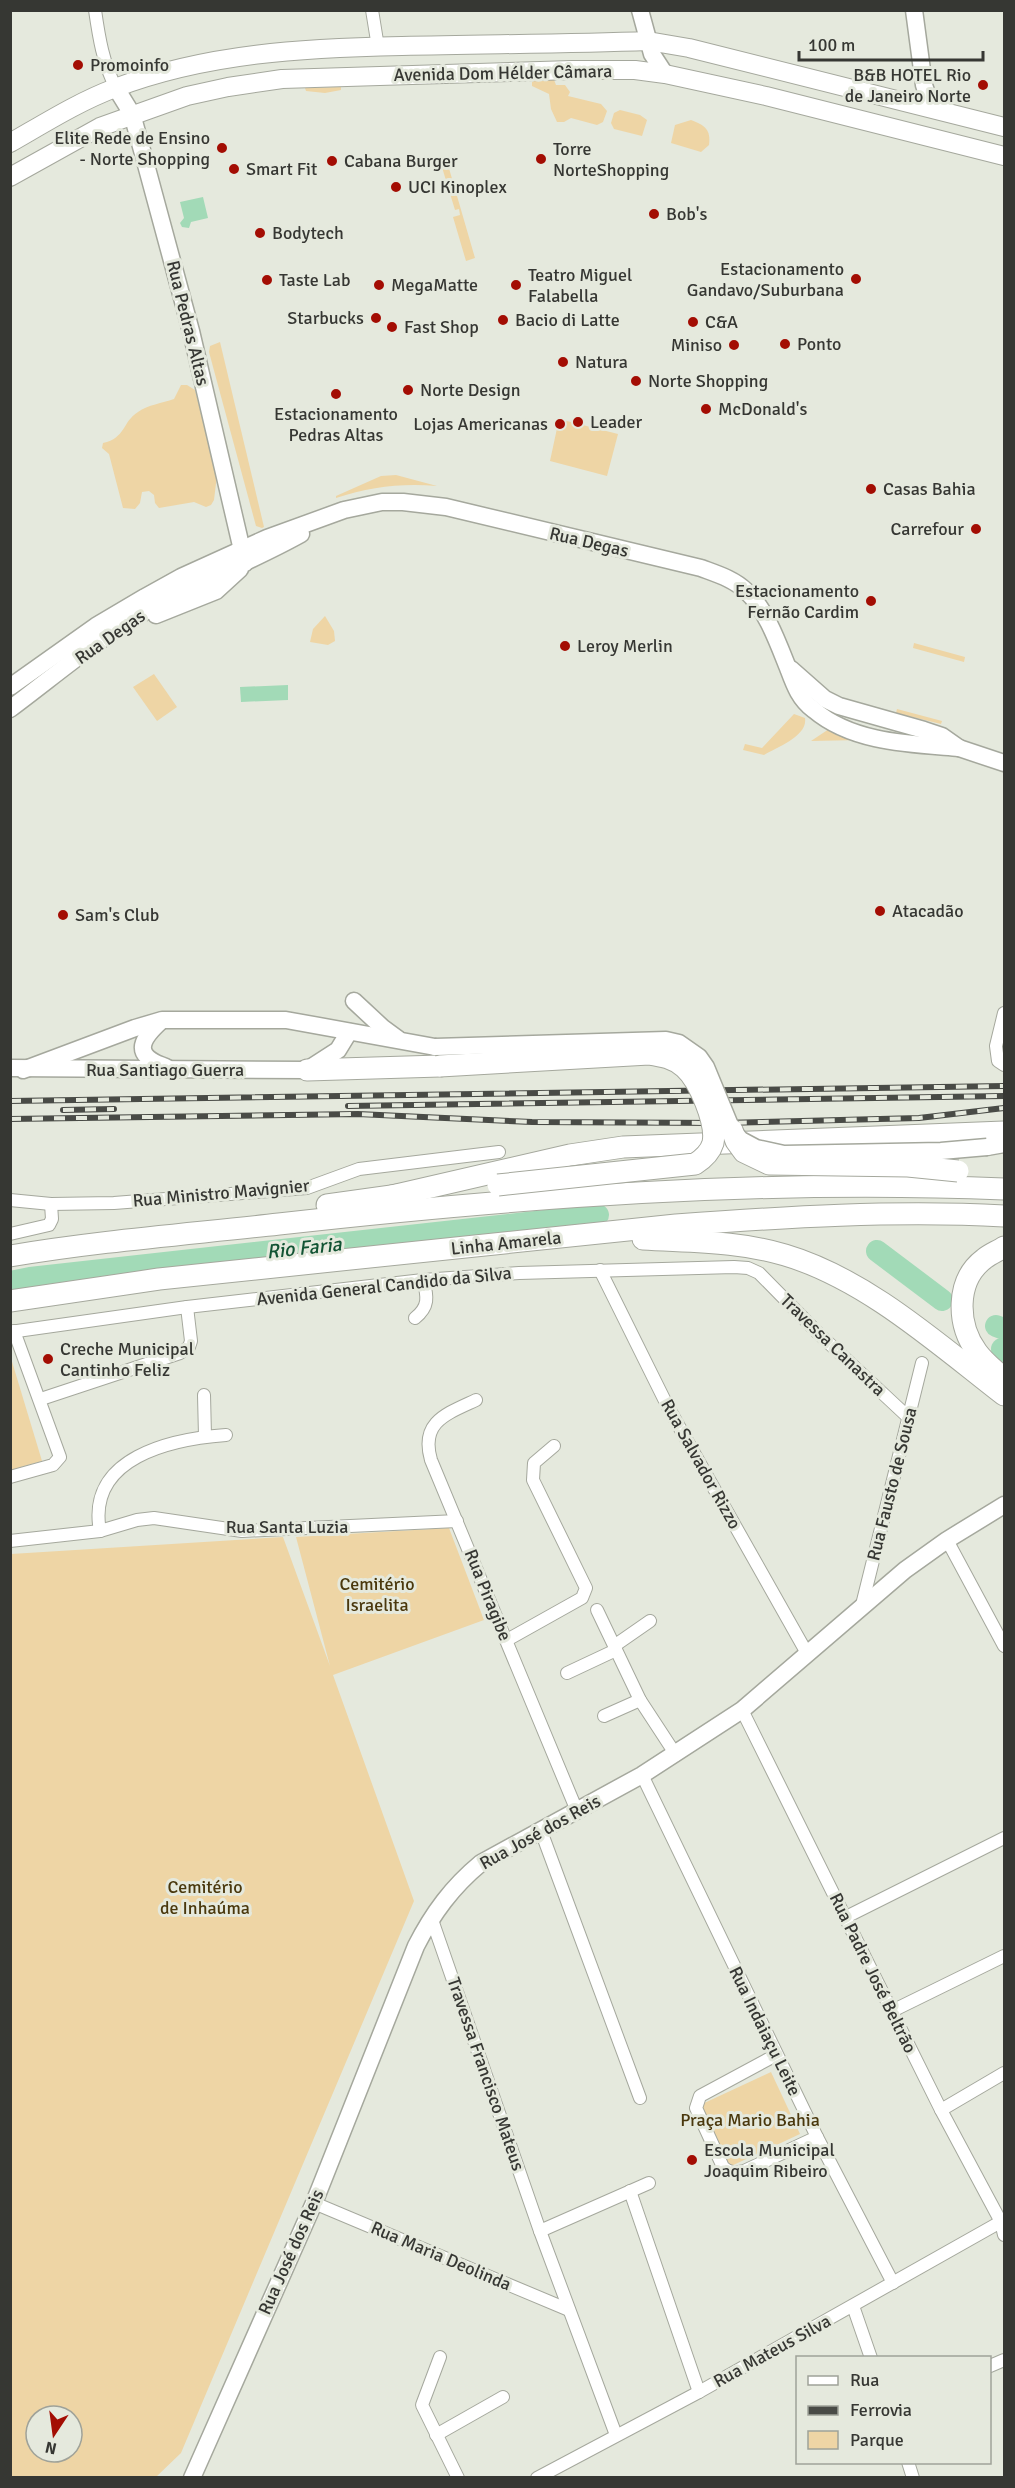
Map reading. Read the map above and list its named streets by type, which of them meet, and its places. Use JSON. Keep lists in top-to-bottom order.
{
  "streets": {
    "highway": ["Linha Amarela"],
    "main road": ["Avenida Dom Hélder Câmara"],
    "street": [
      "Rua Pedras Altas",
      "Rua Degas",
      "Rua Santiago Guerra",
      "Rua Ministro Mavignier",
      "Avenida General Candido da Silva",
      "Travessa Canastra",
      "Rua Salvador Rizzo",
      "Rua Fausto de Sousa",
      "Rua Santa Luzia",
      "Rua Piragibe",
      "Rua José dos Reis",
      "Rua Padre José Beltrão",
      "Rua Indaiaçu Leite",
      "Travessa Francisco Mateus",
      "Rua Maria Deolinda",
      "Rua Mateus Silva"
    ]
  },
  "crossings": [
    ["Avenida Dom Hélder Câmara", "Rua Pedras Altas"],
    ["Rua Pedras Altas", "Rua Degas"],
    ["Avenida General Candido da Silva", "Travessa Canastra"],
    ["Avenida General Candido da Silva", "Rua Salvador Rizzo"],
    ["Travessa Canastra", "Rua Fausto de Sousa"],
    ["Rua Salvador Rizzo", "Rua José dos Reis"],
    ["Rua Fausto de Sousa", "Rua José dos Reis"],
    ["Rua Santa Luzia", "Rua Piragibe"],
    ["Rua Piragibe", "Rua José dos Reis"],
    ["Rua José dos Reis", "Rua Padre José Beltrão"],
    ["Rua José dos Reis", "Rua Indaiaçu Leite"],
    ["Rua José dos Reis", "Travessa Francisco Mateus"],
    ["Rua José dos Reis", "Rua Maria Deolinda"],
    ["Rua Padre José Beltrão", "Rua Mateus Silva"],
    ["Rua Indaiaçu Leite", "Rua Mateus Silva"],
    ["Travessa Francisco Mateus", "Rua Maria Deolinda"],
    ["Travessa Francisco Mateus", "Rua Mateus Silva"]
  ],
  "water": ["Rio Faria"],
  "parks": ["Cemitério Israelita", "Cemitério de Inhaúma", "Praça Mario Bahia"],
  "places": [
    "Promoinfo",
    "B&B HOTEL Rio de Janeiro Norte",
    "Elite Rede de Ensino - Norte Shopping",
    "Torre NorteShopping",
    "Cabana Burger",
    "Smart Fit",
    "UCI Kinoplex",
    "Bob's",
    "Bodytech",
    "Estacionamento Gandavo/Suburbana",
    "Taste Lab",
    "MegaMatte",
    "Teatro Miguel Falabella",
    "Starbucks",
    "Bacio di Latte",
    "C&A",
    "Fast Shop",
    "Ponto",
    "Miniso",
    "Natura",
    "Norte Shopping",
    "Norte Design",
    "Estacionamento Pedras Altas",
    "McDonald's",
    "Leader",
    "Lojas Americanas",
    "Casas Bahia",
    "Carrefour",
    "Estacionamento Fernão Cardim",
    "Leroy Merlin",
    "Atacadão",
    "Sam's Club",
    "Creche Municipal Cantinho Feliz",
    "Escola Municipal Joaquim Ribeiro"
  ],
  "legend": ["Rua", "Ferrovia", "Parque"],
  "scale_bar": "100 m",
  "north": "bottom"
}
